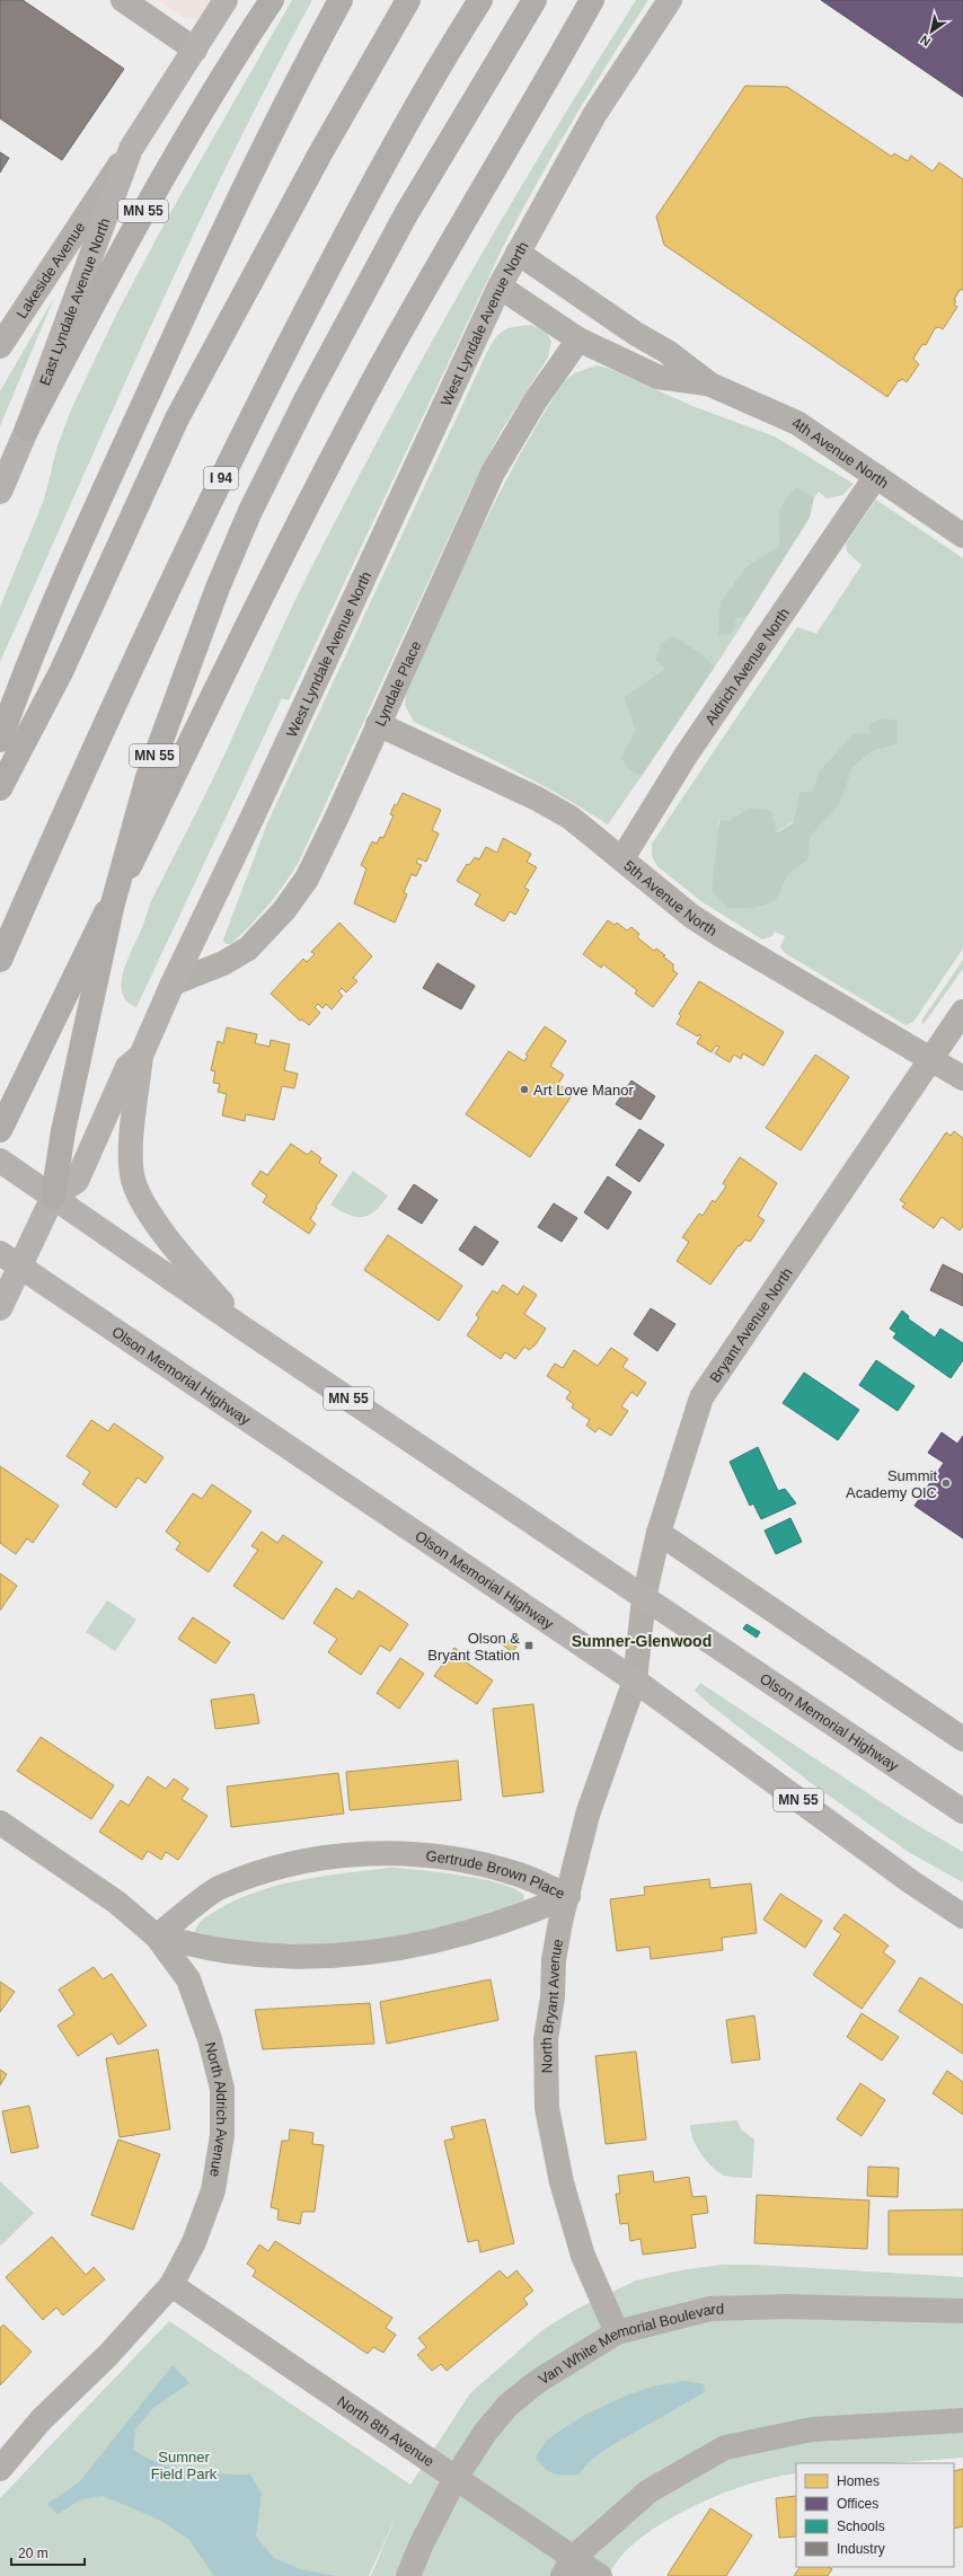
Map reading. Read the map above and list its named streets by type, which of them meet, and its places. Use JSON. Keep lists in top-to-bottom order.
{
  "streets": {
    "highway": ["MN 55", "I 94"],
    "main road": ["East Lyndale Avenue North", "West Lyndale Avenue North", "Olson Memorial Highway"],
    "street": [
      "Lakeside Avenue",
      "4th Avenue North",
      "Aldrich Avenue North",
      "Lyndale Place",
      "5th Avenue North",
      "Bryant Avenue North",
      "Gertrude Brown Place",
      "North Bryant Avenue",
      "North Aldrich Avenue",
      "Van White Memorial Boulevard",
      "North 8th Avenue"
    ]
  },
  "crossings": [
    ["MN 55", "East Lyndale Avenue North"],
    ["MN 55", "West Lyndale Avenue North"],
    ["MN 55", "Olson Memorial Highway"],
    ["Lakeside Avenue", "East Lyndale Avenue North"],
    ["West Lyndale Avenue North", "4th Avenue North"],
    ["West Lyndale Avenue North", "Lyndale Place"],
    ["West Lyndale Avenue North", "Olson Memorial Highway"],
    ["4th Avenue North", "Aldrich Avenue North"],
    ["4th Avenue North", "Lyndale Place"],
    ["Aldrich Avenue North", "5th Avenue North"],
    ["Lyndale Place", "5th Avenue North"],
    ["5th Avenue North", "Bryant Avenue North"],
    ["Bryant Avenue North", "Olson Memorial Highway"],
    ["Bryant Avenue North", "North Bryant Avenue"],
    ["Olson Memorial Highway", "North Bryant Avenue"],
    ["Gertrude Brown Place", "North Bryant Avenue"],
    ["Gertrude Brown Place", "North Aldrich Avenue"],
    ["North Bryant Avenue", "Van White Memorial Boulevard"],
    ["North Aldrich Avenue", "North 8th Avenue"],
    ["Van White Memorial Boulevard", "North 8th Avenue"]
  ],
  "districts": ["Sumner-Glenwood"],
  "parks": ["Sumner Field Park"],
  "places": {
    "other": ["Art Love Manor", "Summit Academy OIC"],
    "transit": ["Olson & Bryant Station"]
  },
  "legend": [
    "Homes",
    "Offices",
    "Schools",
    "Industry"
  ],
  "scale_bar": "20 m",
  "north": "bottom left"
}
